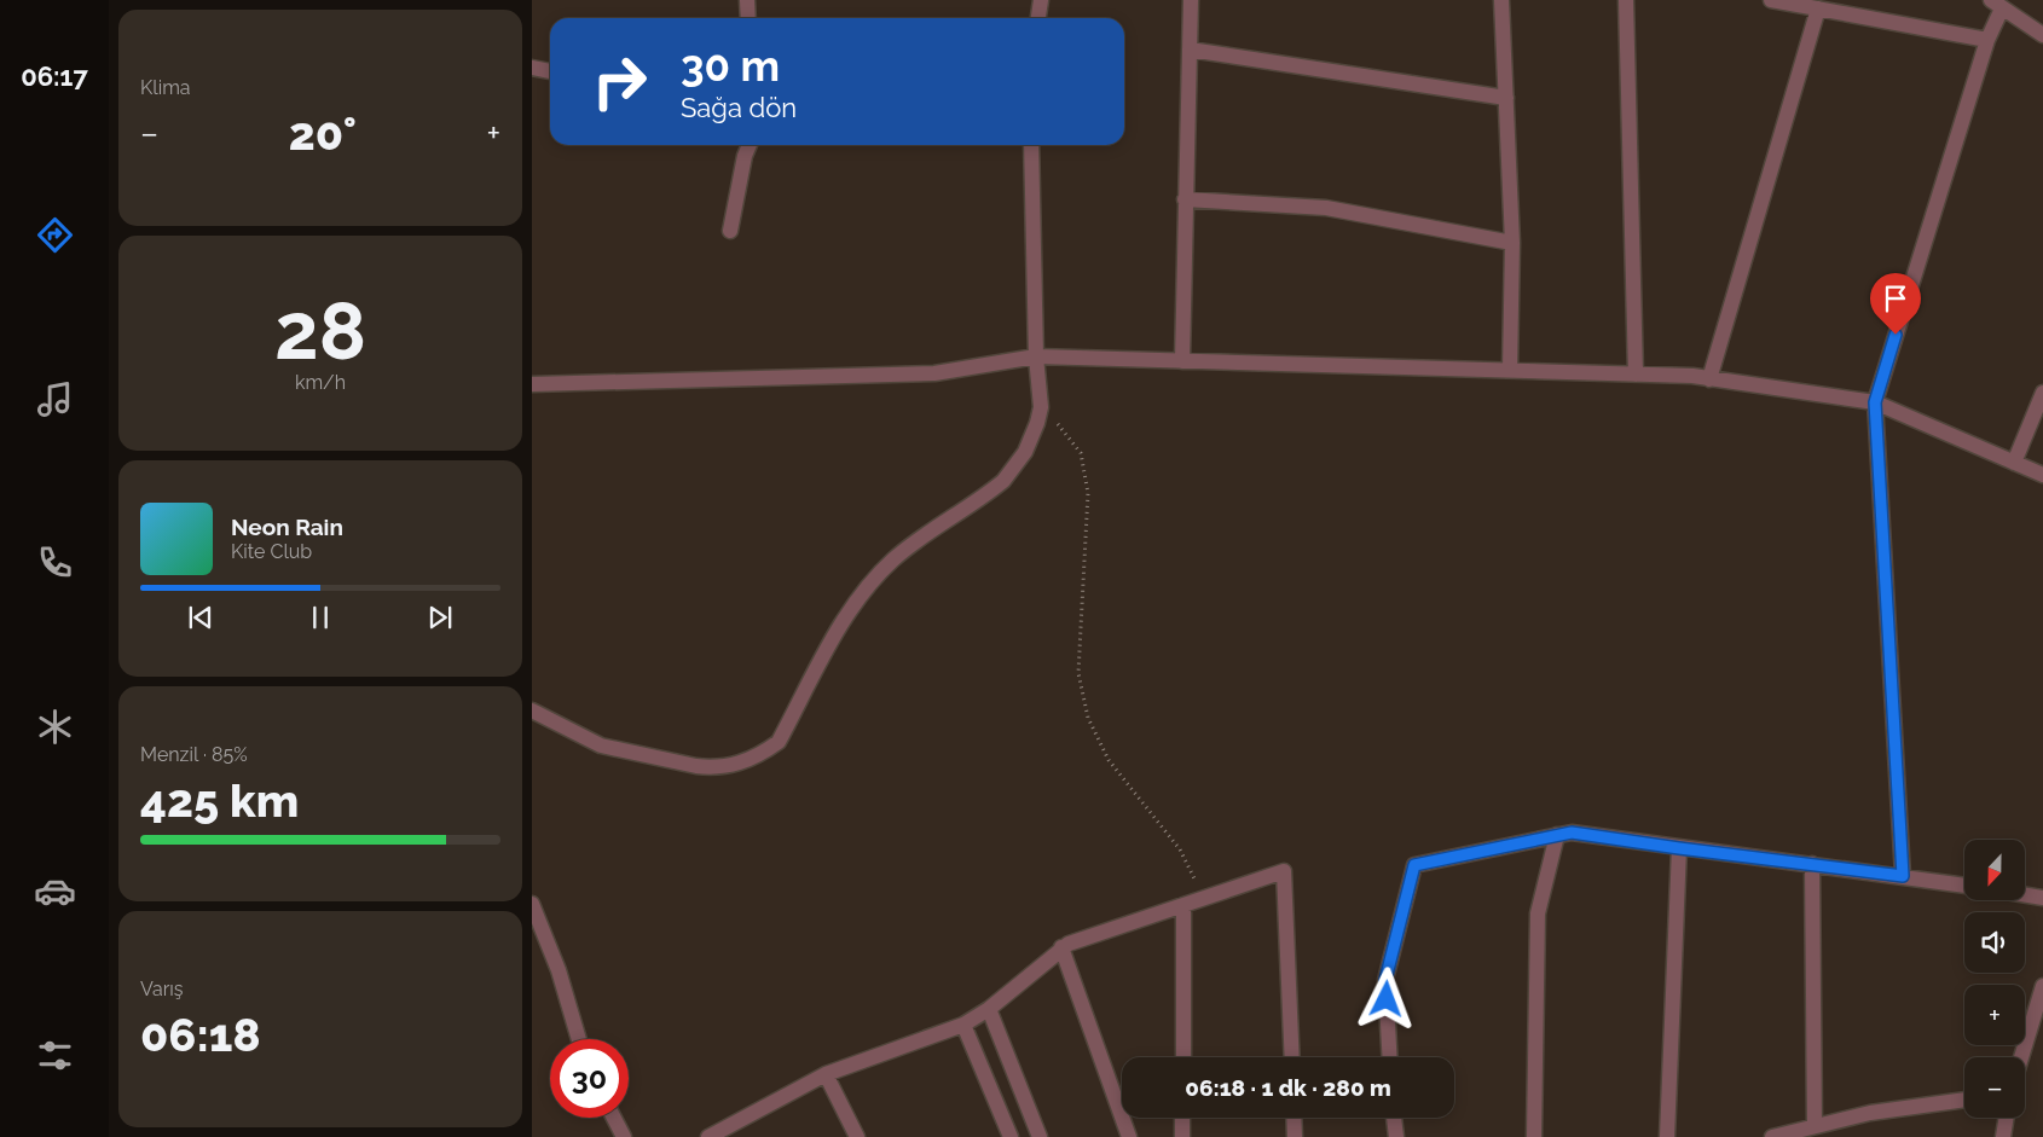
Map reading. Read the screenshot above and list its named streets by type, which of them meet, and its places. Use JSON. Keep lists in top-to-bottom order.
{
  "north": "bottom",
  "page": {
    "tabs": "06:17",
    "tile": [
      "Klima",
      ["28", "km/h"],
      ["Menzil · 85%", "425 km"],
      ["Varış", "06:18"]
    ],
    "turn": ["30 m", "Sağa dön"],
    "heat": ["−", "20°", "+"],
    "song": ["Neon Rain", "Kite Club"],
    "map_buttons": ["+", "−"],
    "limit": "30",
    "trip": "06:18 · 1 dk · 280 m"
  }
}
